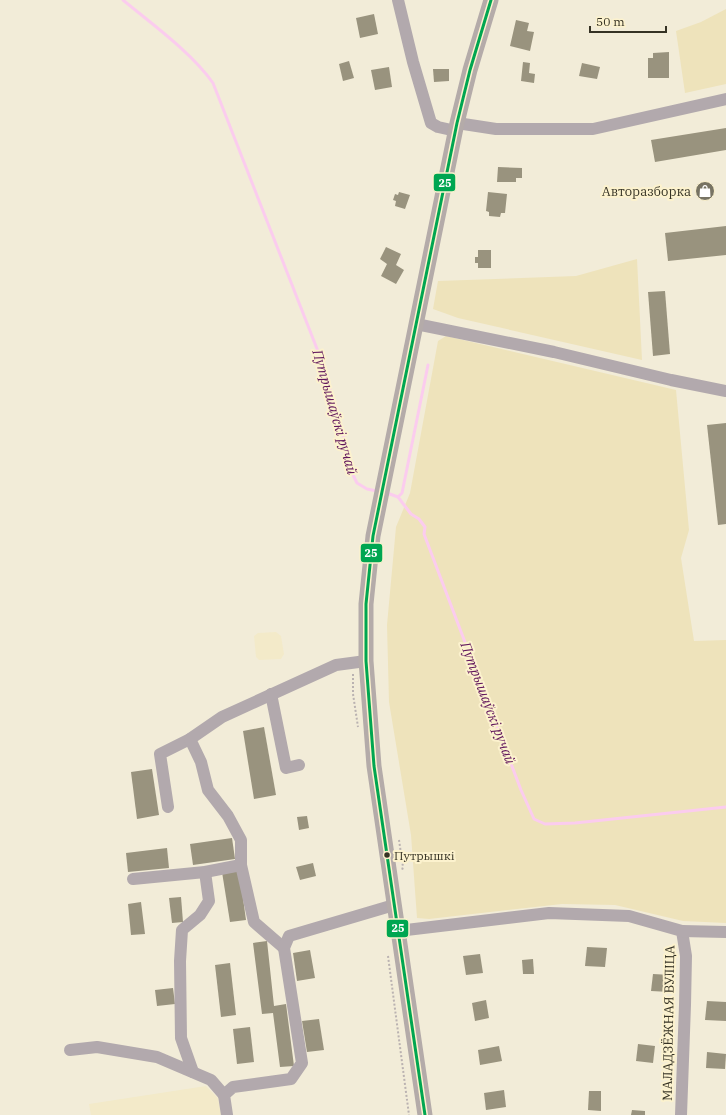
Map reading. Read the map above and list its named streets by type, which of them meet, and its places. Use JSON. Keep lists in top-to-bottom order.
{
  "streets": {
    "street": ["МАЛАДЗЁЖНАЯ ВУЛІЦА"]
  },
  "water": ["Путрышаўскі ручай"],
  "places": {
    "shop": ["Авторазборка"],
    "other": ["Путрышкі"]
  },
  "lines": ["transit line 25"],
  "scale_bar": "50 m"
}
